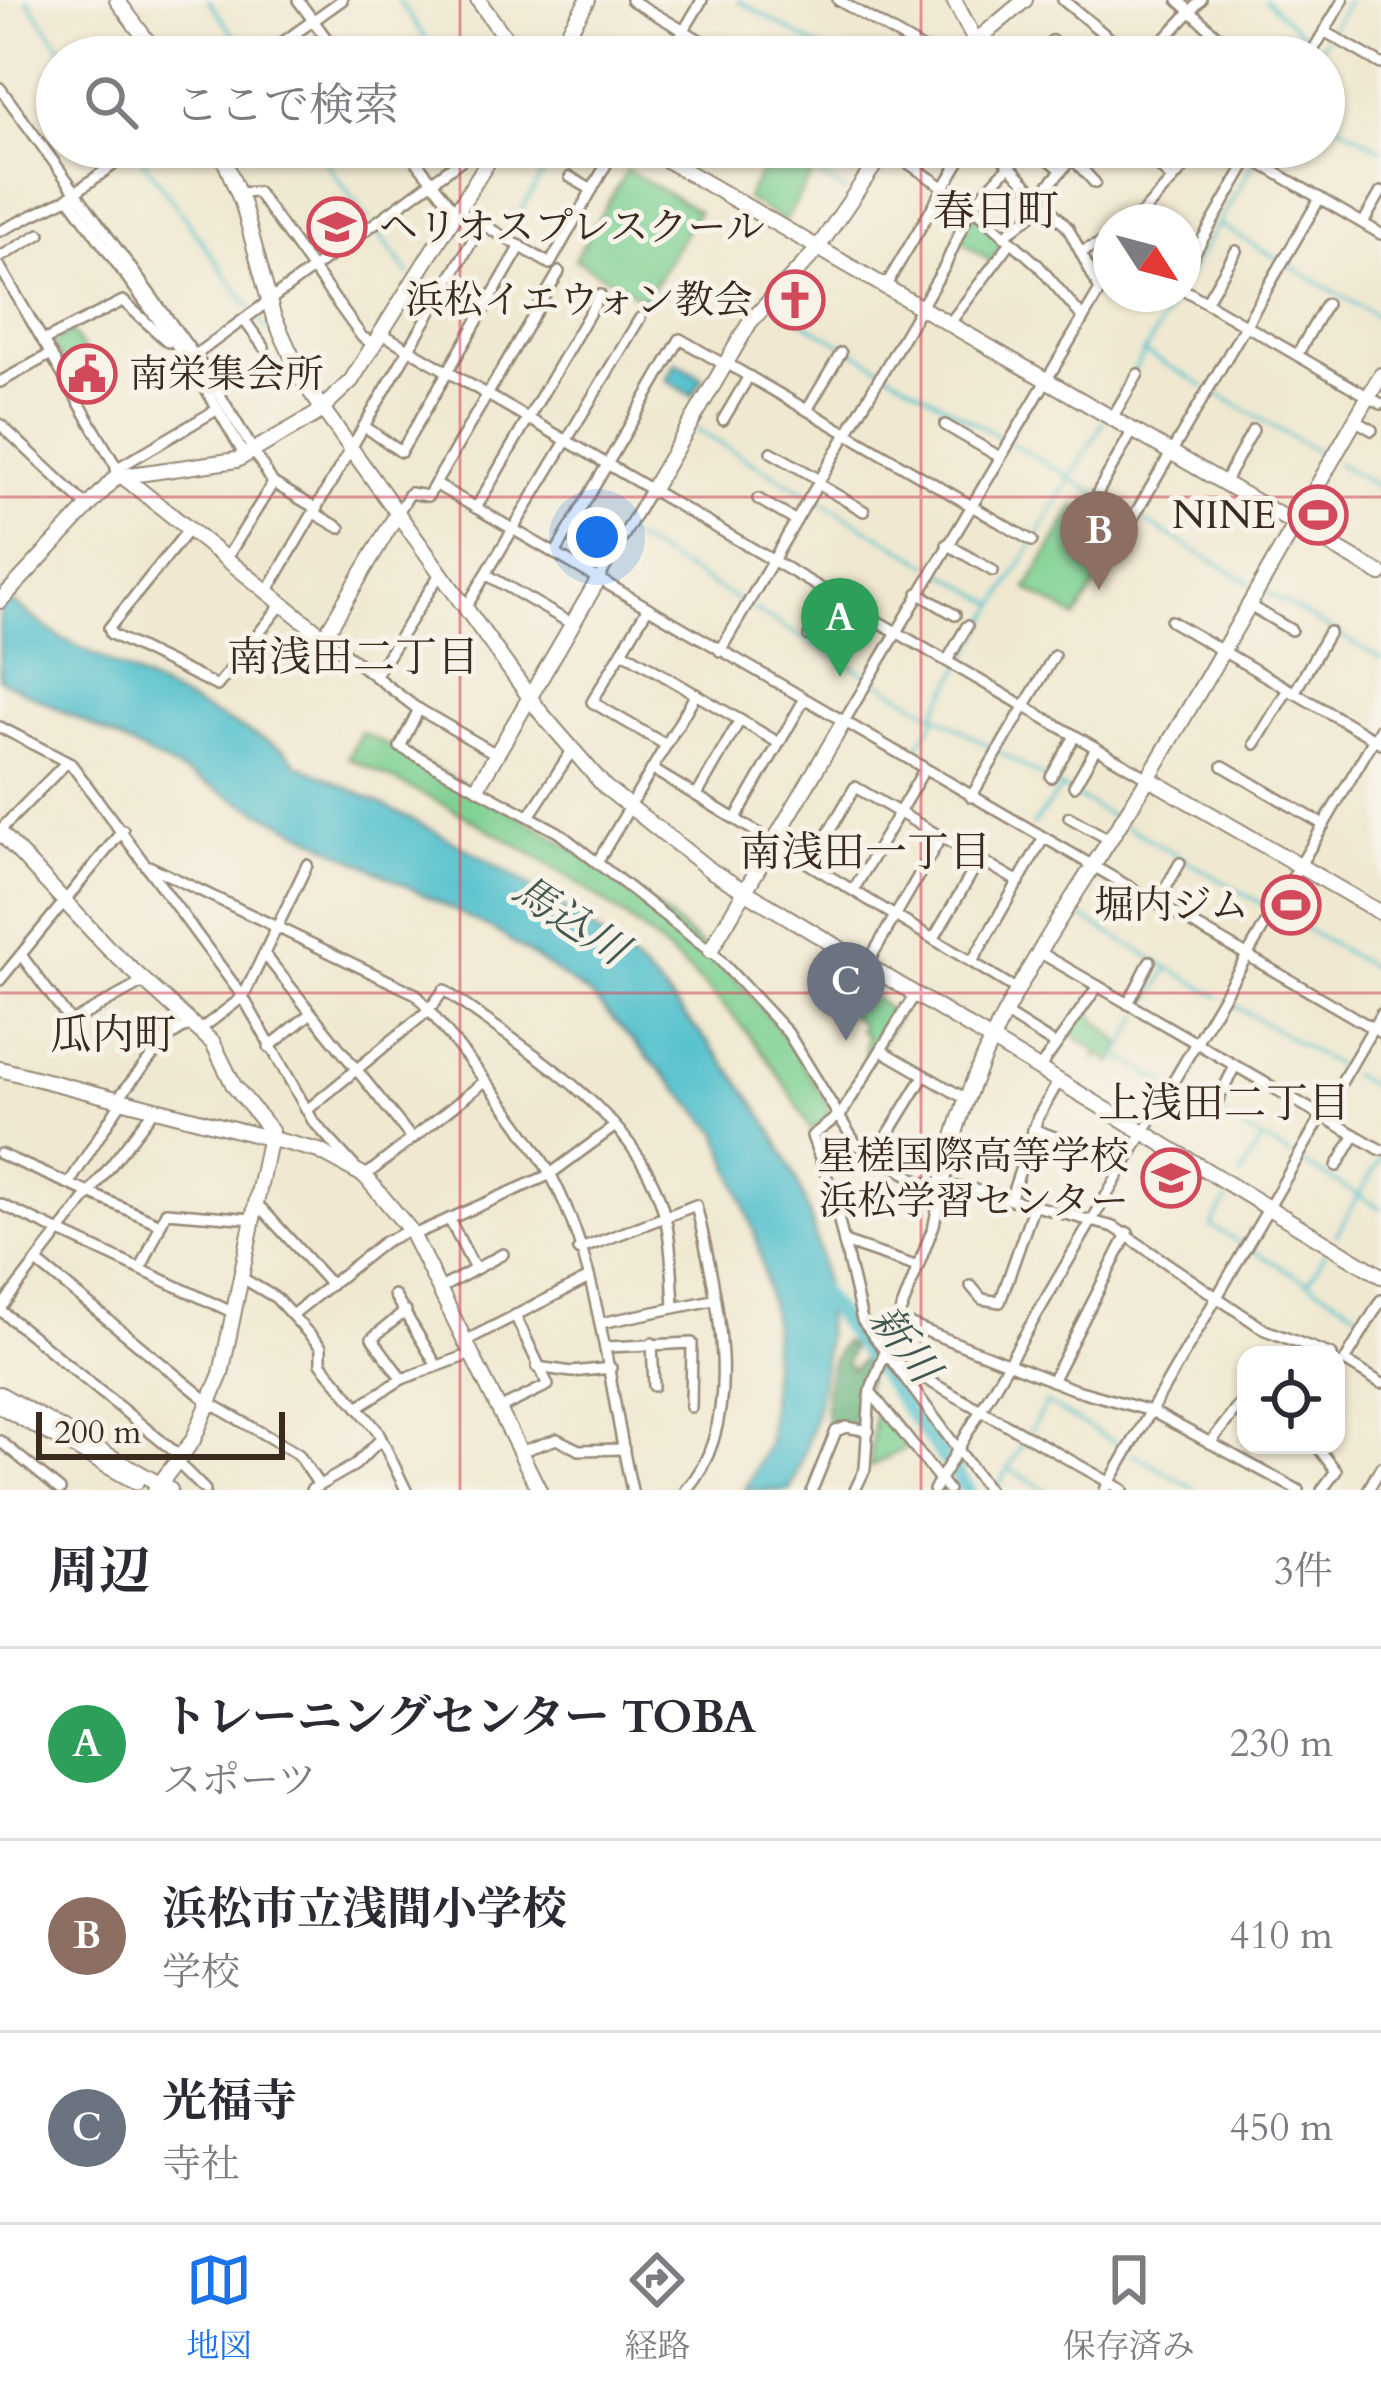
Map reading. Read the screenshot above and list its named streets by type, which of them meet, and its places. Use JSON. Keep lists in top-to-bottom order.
{
  "districts": [
    "春日町",
    "南浅田二丁目",
    "南浅田一丁目",
    "瓜内町",
    "上浅田二丁目"
  ],
  "water": ["馬込川", "新川"],
  "places": {
    "school or university": ["ヘリオスプレスクール", "星槎国際高等学校 浜松学習センター"],
    "church": ["浜松イエウォン教会"],
    "public building": ["南栄集会所"],
    "sports": ["NINE", "堀内ジム"]
  },
  "scale_bar": "200 m",
  "north": "bottom right",
  "page": {
    "search": "ここで検索",
    "pins": ["B", "A", "C"],
    "scale": "200 m",
    "heading": ["周辺", "3件"],
    "list": [
      {
        "mark": "A",
        "name": "トレーニングセンター TOBA",
        "note": "スポーツ",
        "value": "230 m"
      },
      {
        "mark": "B",
        "name": "浜松市立浅間小学校",
        "note": "学校",
        "value": "410 m"
      },
      {
        "mark": "C",
        "name": "光福寺",
        "note": "寺社",
        "value": "450 m"
      }
    ],
    "nav": ["地図", "経路", "保存済み"]
  }
}
